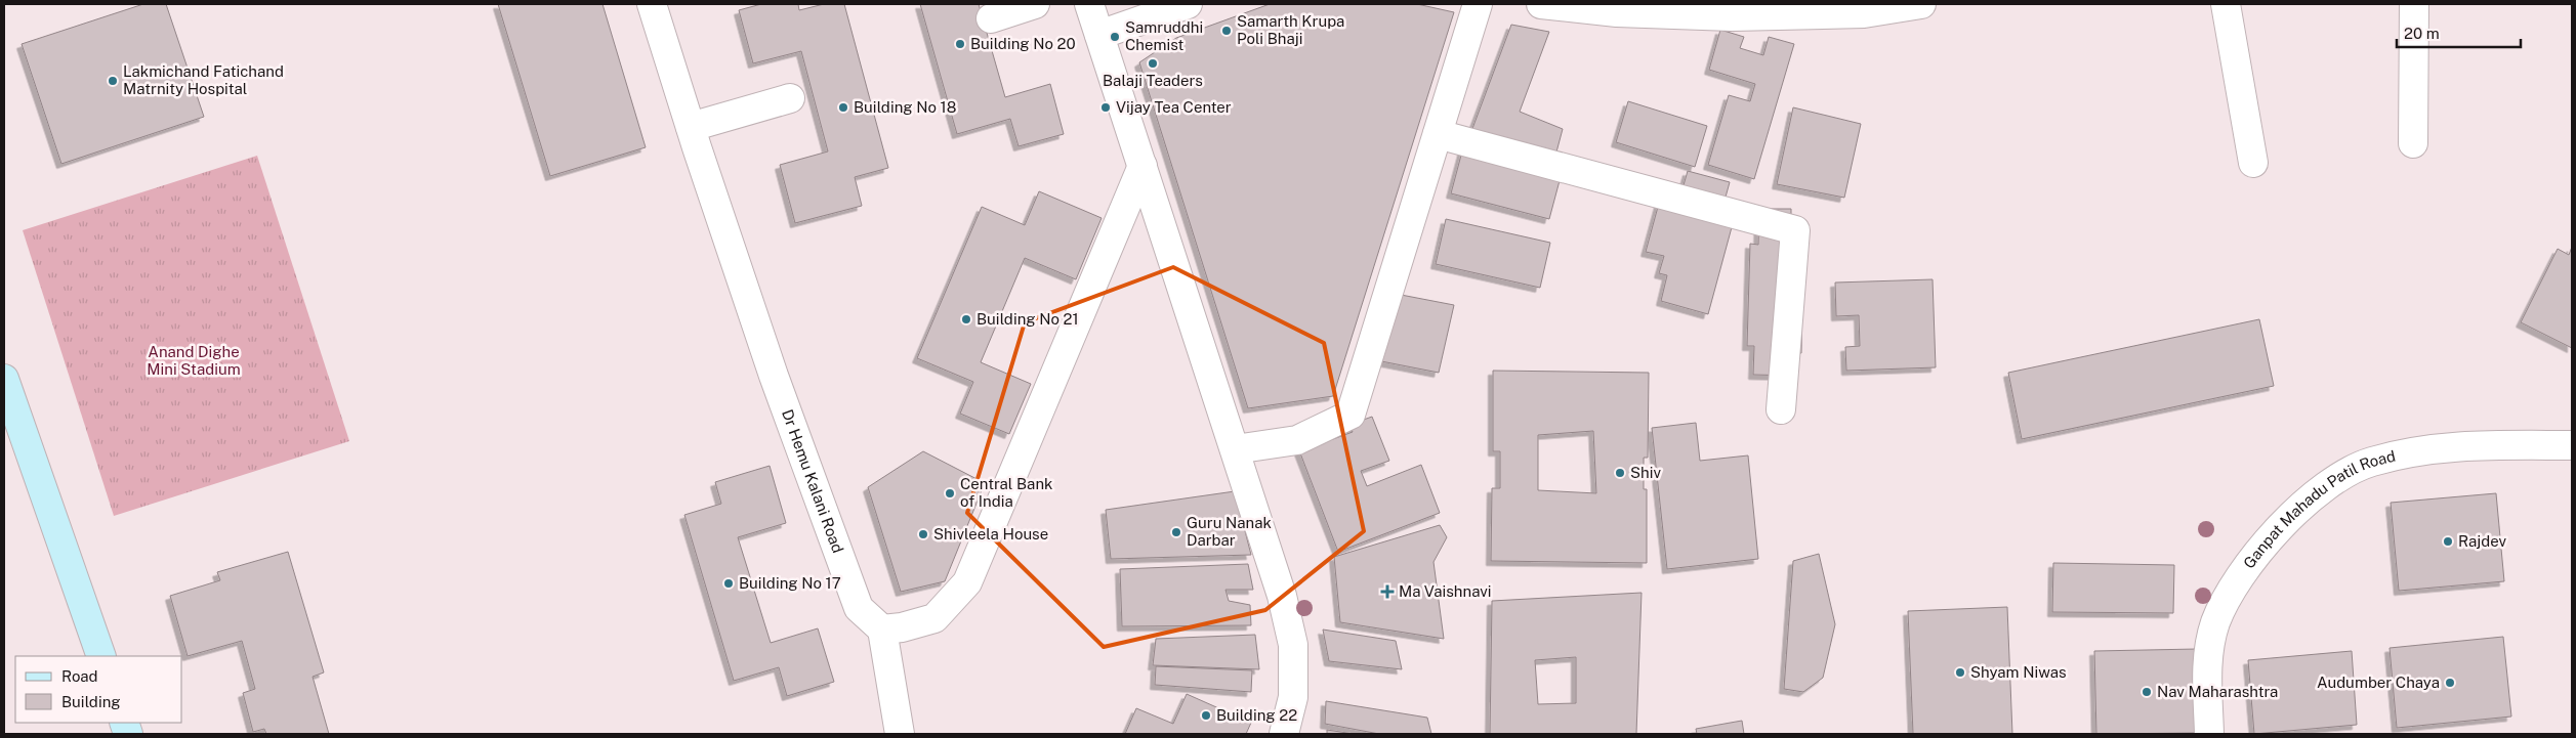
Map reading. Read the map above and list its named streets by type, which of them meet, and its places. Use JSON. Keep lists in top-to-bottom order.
{
  "streets": {
    "street": ["Dr Hemu Kalani Road", "Ganpat Mahadu Patil Road"]
  },
  "parks": ["Anand Dighe Mini Stadium"],
  "places": {
    "other": [
      "Samarth Krupa Poli Bhaji",
      "Samruddhi Chemist",
      "Building No 20",
      "Balaji Teaders",
      "Lakmichand Fatichand Matrnity Hospital",
      "Building No 18",
      "Vijay Tea Center",
      "Building No 21",
      "Shiv",
      "Central Bank of India",
      "Guru Nanak Darbar",
      "Shivleela House",
      "Rajdev",
      "Building No 17",
      "Shyam Niwas",
      "Audumber Chaya",
      "Nav Maharashtra",
      "Building 22"
    ],
    "health": ["Ma Vaishnavi"]
  },
  "legend": ["Road", "Building"],
  "scale_bar": "20 m"
}
